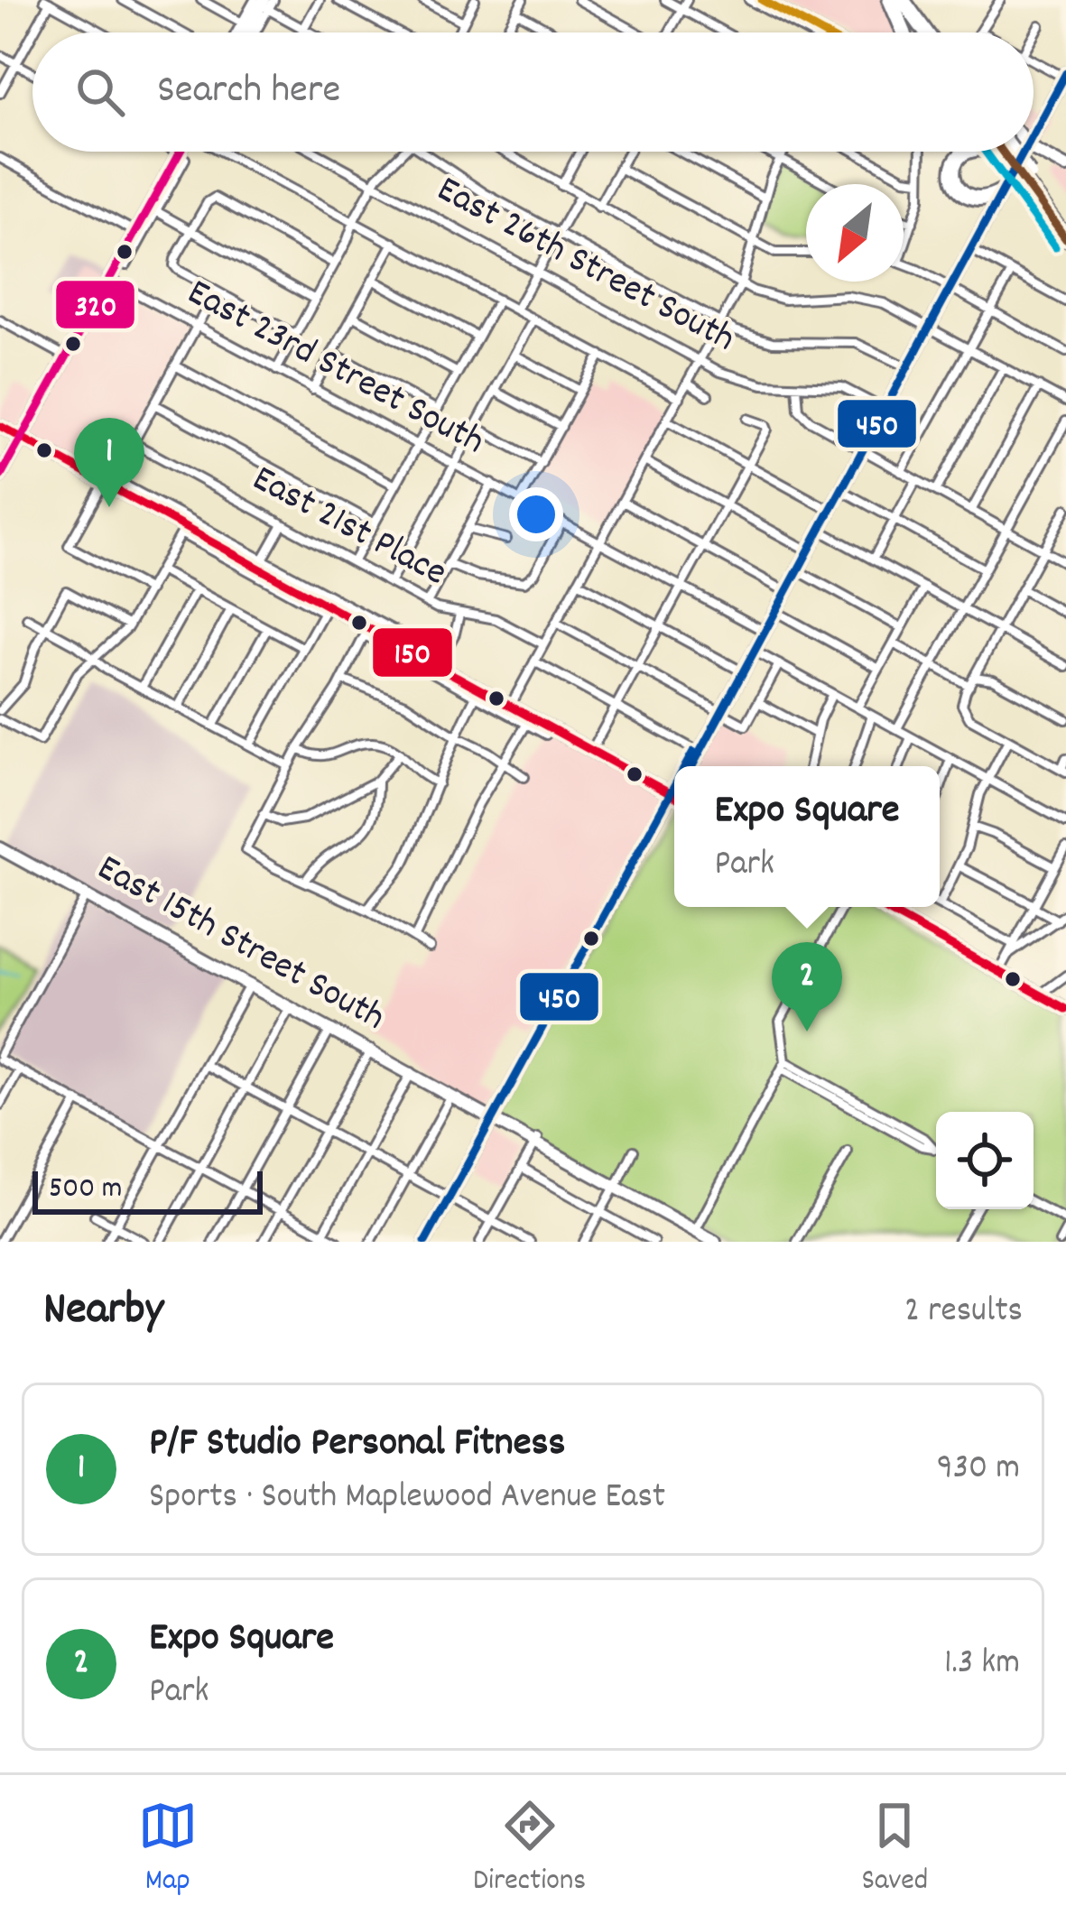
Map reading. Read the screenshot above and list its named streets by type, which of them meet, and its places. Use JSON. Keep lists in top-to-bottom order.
{
  "streets": {
    "main road": ["East 15th Street South"],
    "street": ["East 26th Street South", "East 23rd Street South", "East 21st Place"]
  },
  "lines": ["transit line 450", "transit line 320", "transit line 150"],
  "scale_bar": "500 m",
  "north": "bottom left",
  "page": {
    "search": "Search here",
    "pins": ["1", "2"],
    "popup": ["Expo Square", "Park"],
    "scale": "500 m",
    "heading": ["Nearby", "2 results"],
    "list": [
      {
        "mark": "1",
        "name": "P/F Studio Personal Fitness",
        "note": "Sports · South Maplewood Avenue East",
        "value": "930 m"
      },
      {
        "mark": "2",
        "name": "Expo Square",
        "note": "Park",
        "value": "1.3 km"
      }
    ],
    "nav": ["Map", "Directions", "Saved"]
  }
}
